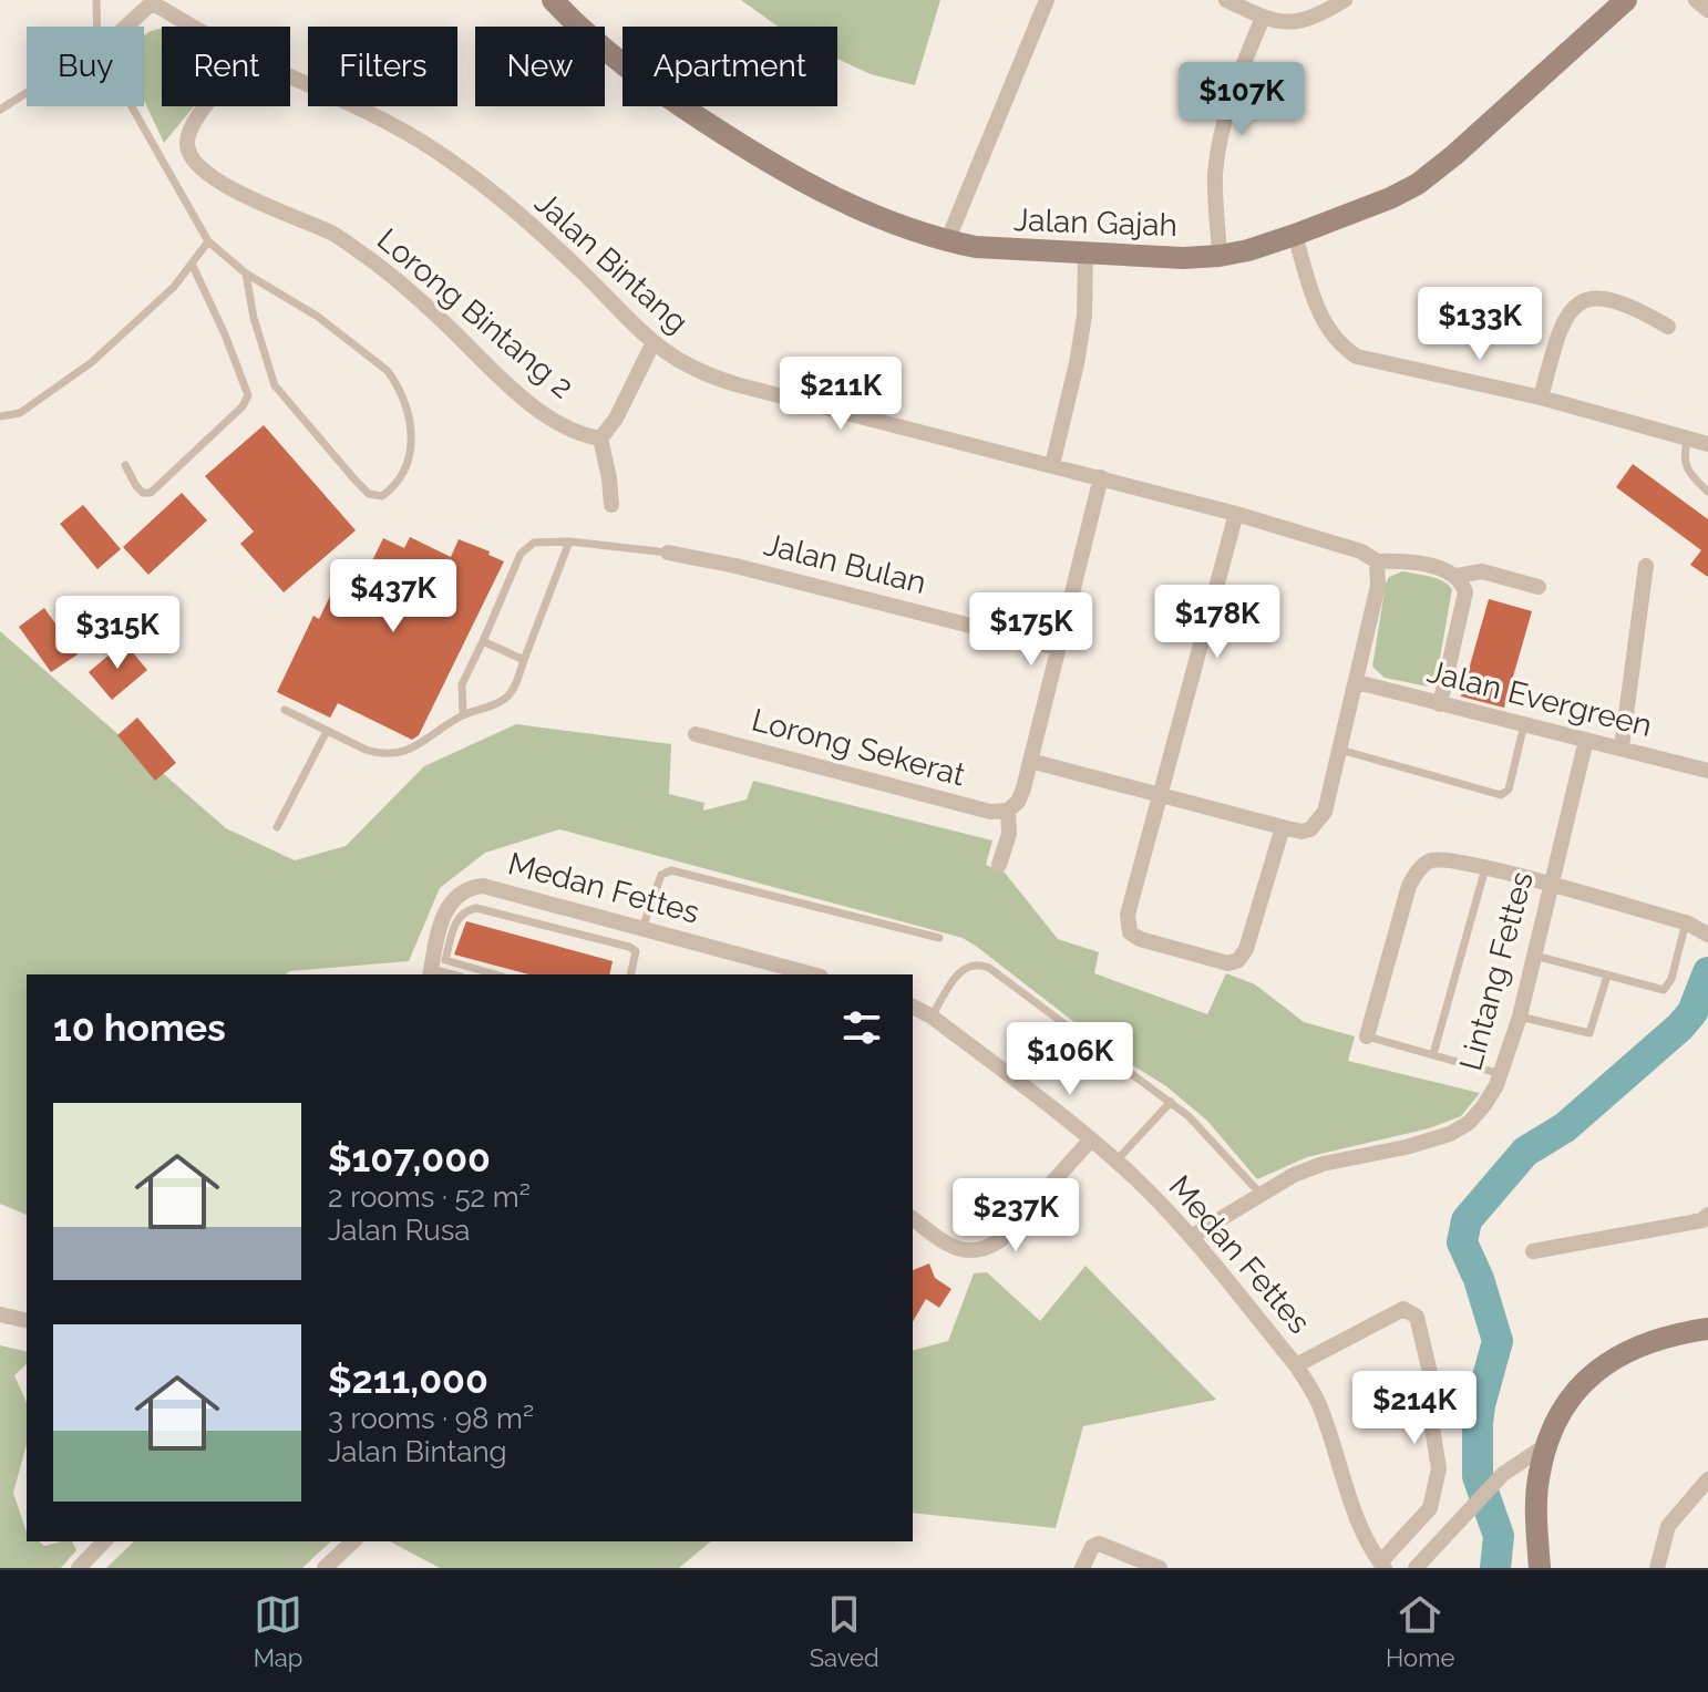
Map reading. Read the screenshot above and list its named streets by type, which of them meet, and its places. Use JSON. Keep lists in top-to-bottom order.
{
  "streets": {
    "street": [
      "Jalan Gajah",
      "Jalan Bintang",
      "Lorong Bintang 2",
      "Jalan Bulan",
      "Jalan Evergreen",
      "Lorong Sekerat",
      "Medan Fettes",
      "Lintang Fettes"
    ]
  },
  "crossings": [
    ["Jalan Evergreen", "Lintang Fettes"],
    ["Medan Fettes", "Lintang Fettes"]
  ],
  "page": {
    "chip": [
      "Buy",
      "Rent",
      "Filters",
      "New",
      "Apartment"
    ],
    "price": [
      "$107K",
      "$133K",
      "$211K",
      "$437K",
      "$178K",
      "$175K",
      "$315K",
      "$106K",
      "$237K",
      "$214K"
    ],
    "heading": "10 homes",
    "list": [
      {
        "name": "$107,000",
        "note": "2 rooms · 52 m² · Jalan Rusa"
      },
      {
        "name": "$211,000",
        "note": "3 rooms · 98 m² · Jalan Bintang"
      }
    ],
    "tabs": ["Map", "Saved", "Home"]
  }
}
